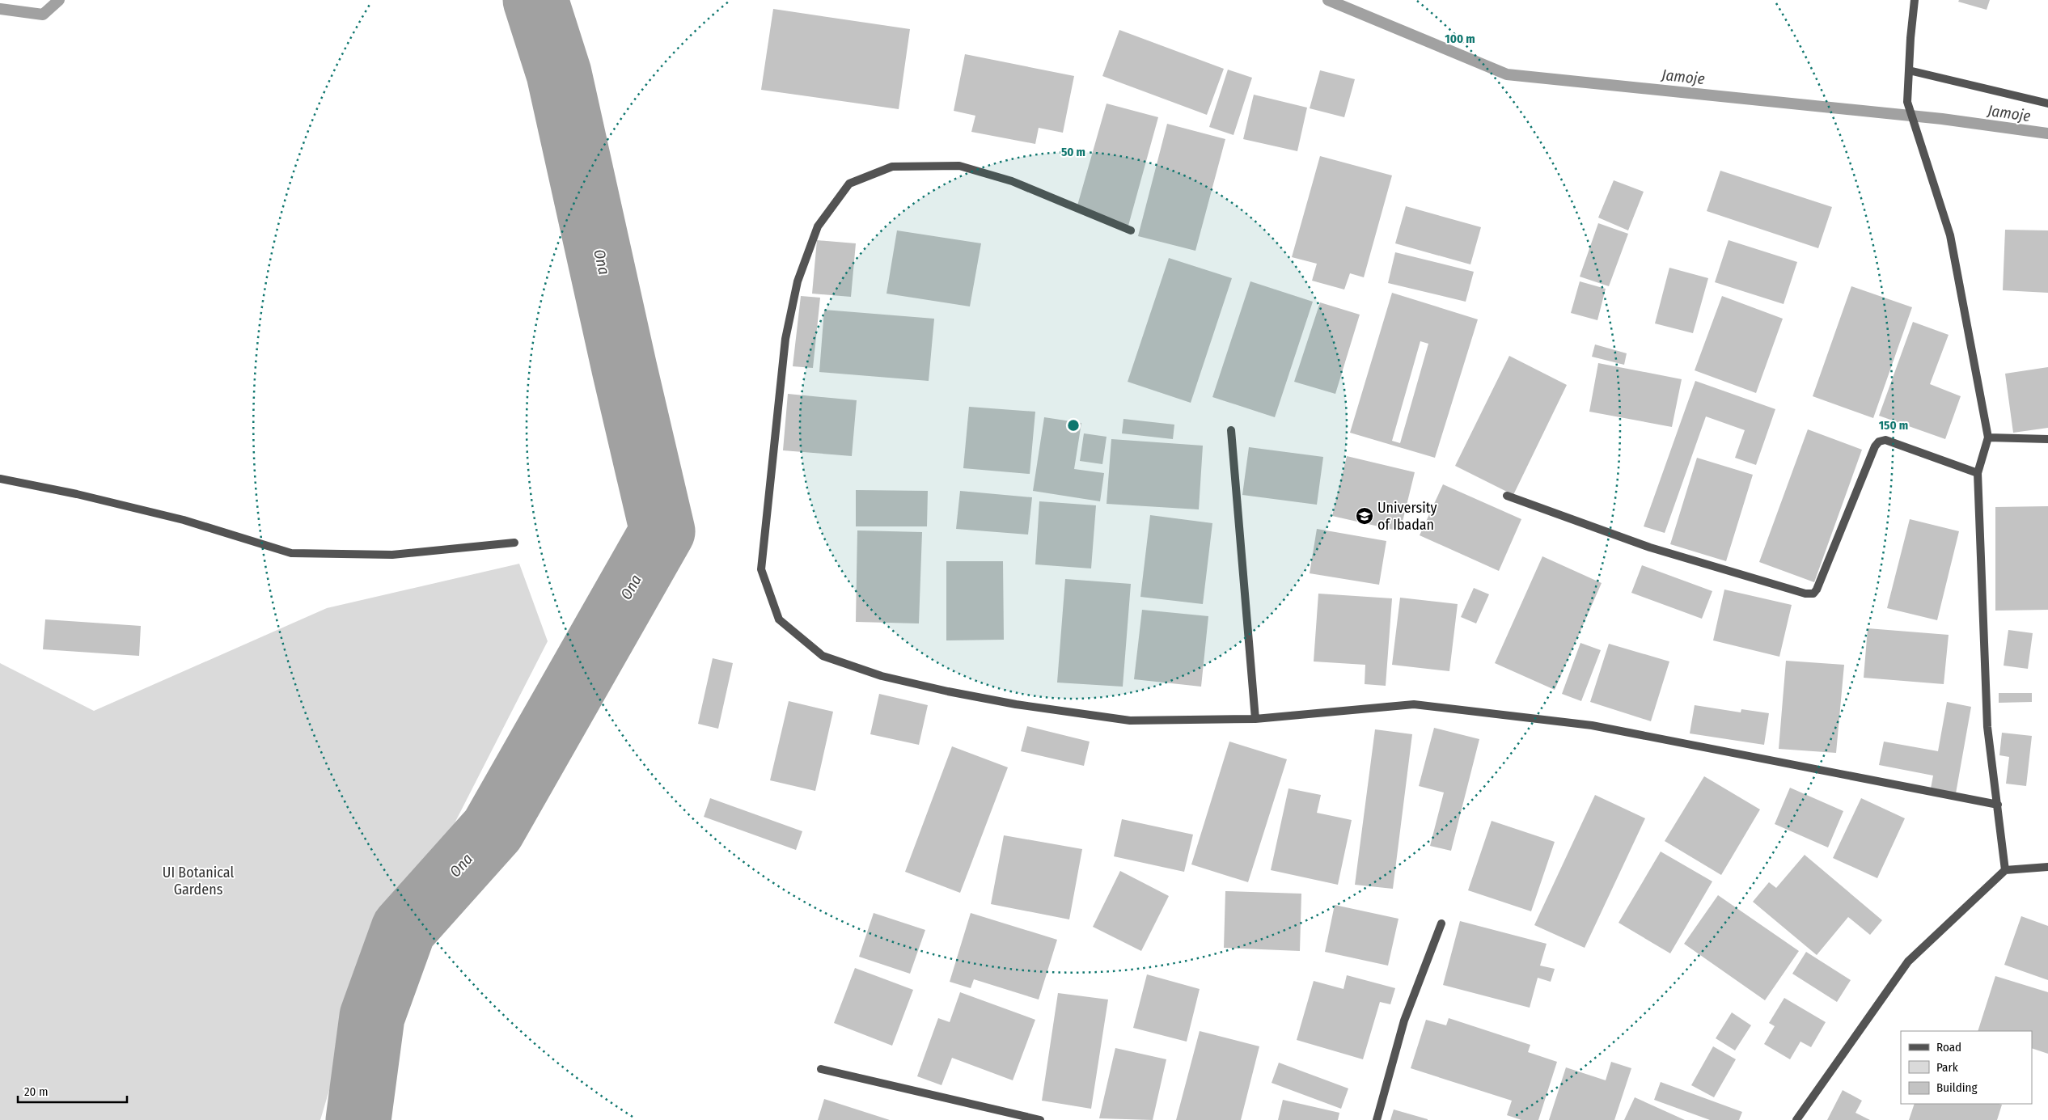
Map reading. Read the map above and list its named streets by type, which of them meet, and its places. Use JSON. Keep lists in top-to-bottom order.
{
  "water": ["Jamoje", "Ona"],
  "parks": ["UI Botanical Gardens"],
  "places": {
    "school or university": ["University of Ibadan"]
  },
  "legend": ["Road", "Park", "Building"],
  "scale_bar": "20 m",
  "rings": ["100 m", "50 m", "150 m"]
}
